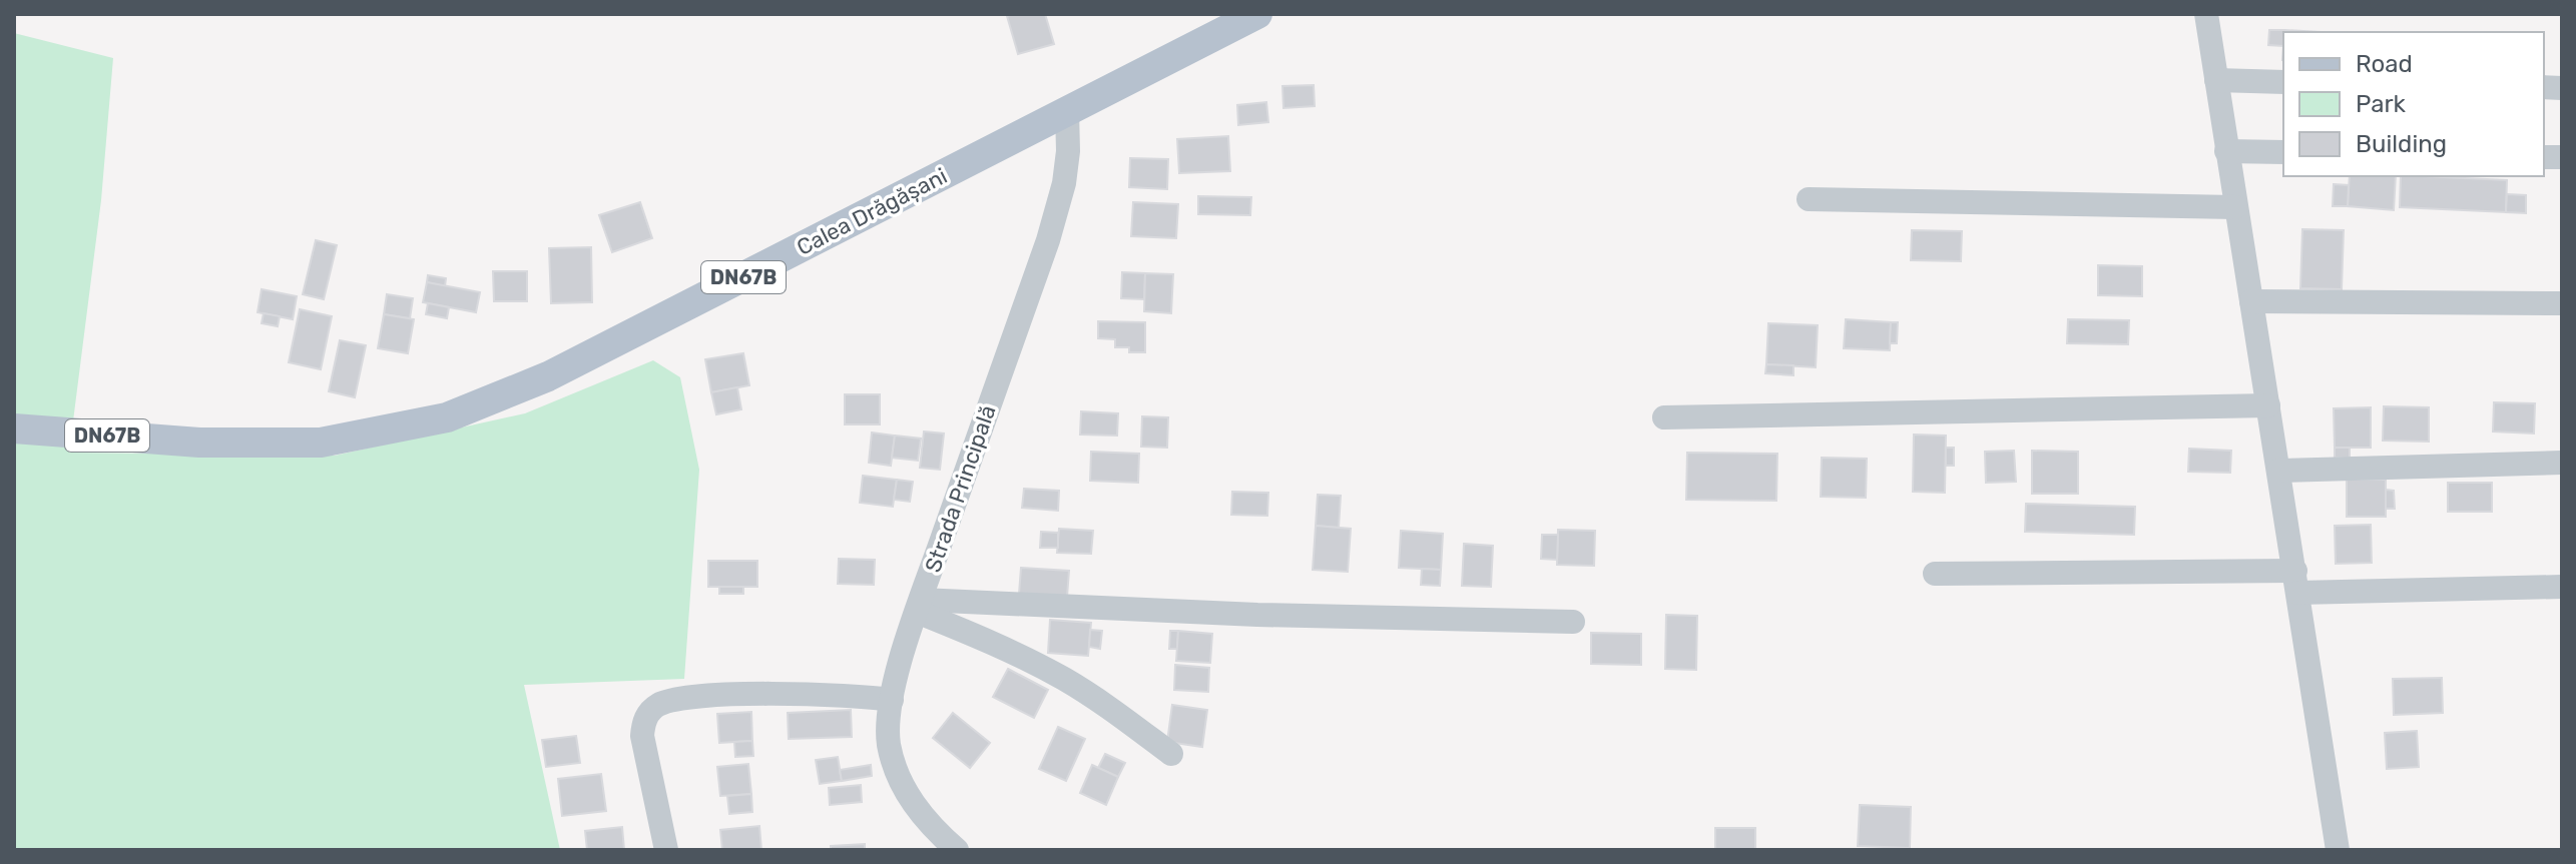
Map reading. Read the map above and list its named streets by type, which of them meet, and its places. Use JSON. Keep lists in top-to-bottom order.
{
  "streets": {
    "main road": ["Calea Drăgășani", "DN67B"],
    "street": ["Strada Principală"]
  },
  "crossings": [
    ["Calea Drăgășani", "Strada Principală"]
  ],
  "legend": ["Road", "Park", "Building"]
}
